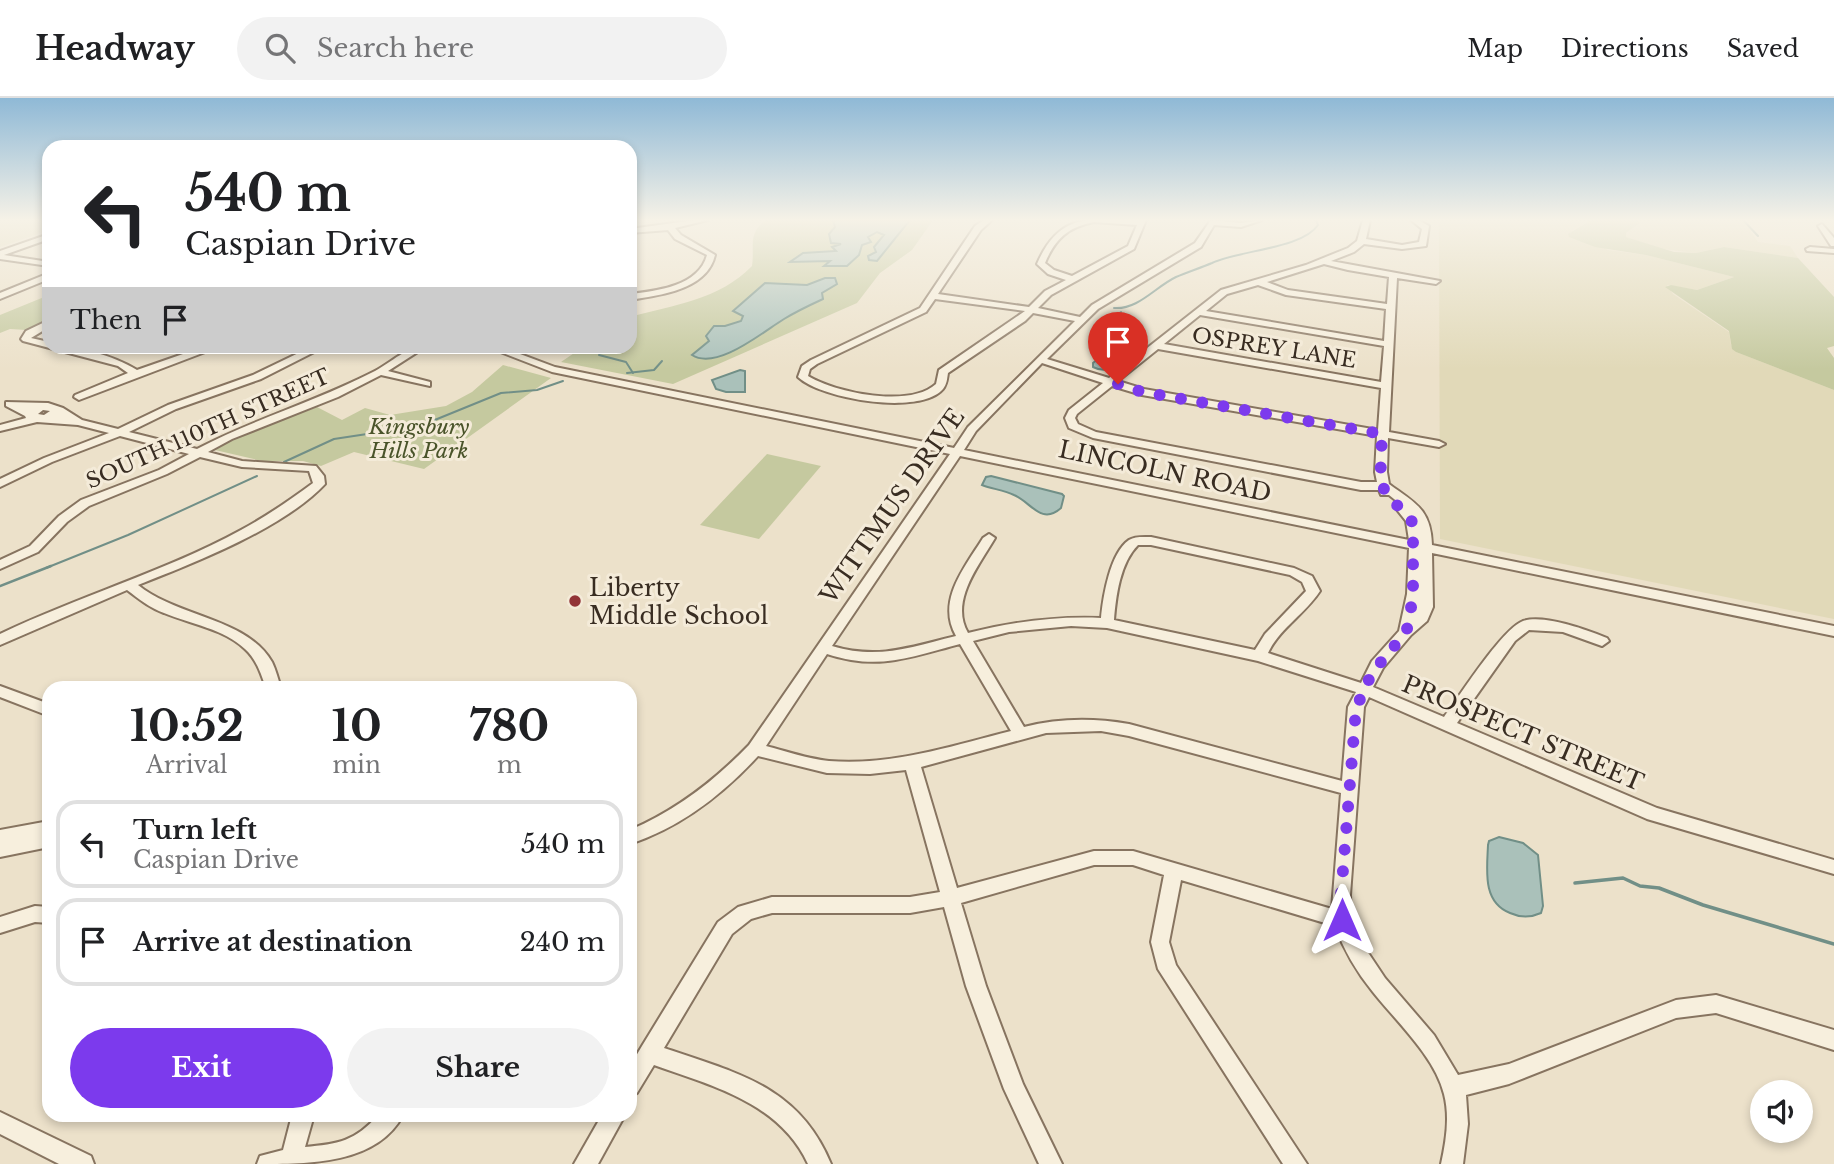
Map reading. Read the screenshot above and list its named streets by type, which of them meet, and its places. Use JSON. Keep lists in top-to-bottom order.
{
  "streets": {
    "street": [
      "OSPREY LANE",
      "SOUTH 110TH STREET",
      "LINCOLN ROAD",
      "WITTMUS DRIVE",
      "PROSPECT STREET"
    ]
  },
  "crossings": [
    ["LINCOLN ROAD", "WITTMUS DRIVE"],
    ["WITTMUS DRIVE", "PROSPECT STREET"]
  ],
  "parks": ["Kingsbury Hills Park"],
  "places": ["Liberty Middle School"],
  "page": {
    "header": "Headway",
    "search": "Search here",
    "nav": ["Map", "Directions", "Saved"],
    "turn": ["540 m", "Caspian Drive"],
    "then": "Then",
    "eta": [
      "10:52",
      "Arrival",
      "10",
      "min",
      "780",
      "m"
    ],
    "list": [
      {
        "name": "Turn left",
        "note": "Caspian Drive",
        "value": "540 m"
      },
      {
        "name": "Arrive at destination",
        "value": "240 m"
      }
    ],
    "buttons": ["Exit", "Share"]
  }
}
